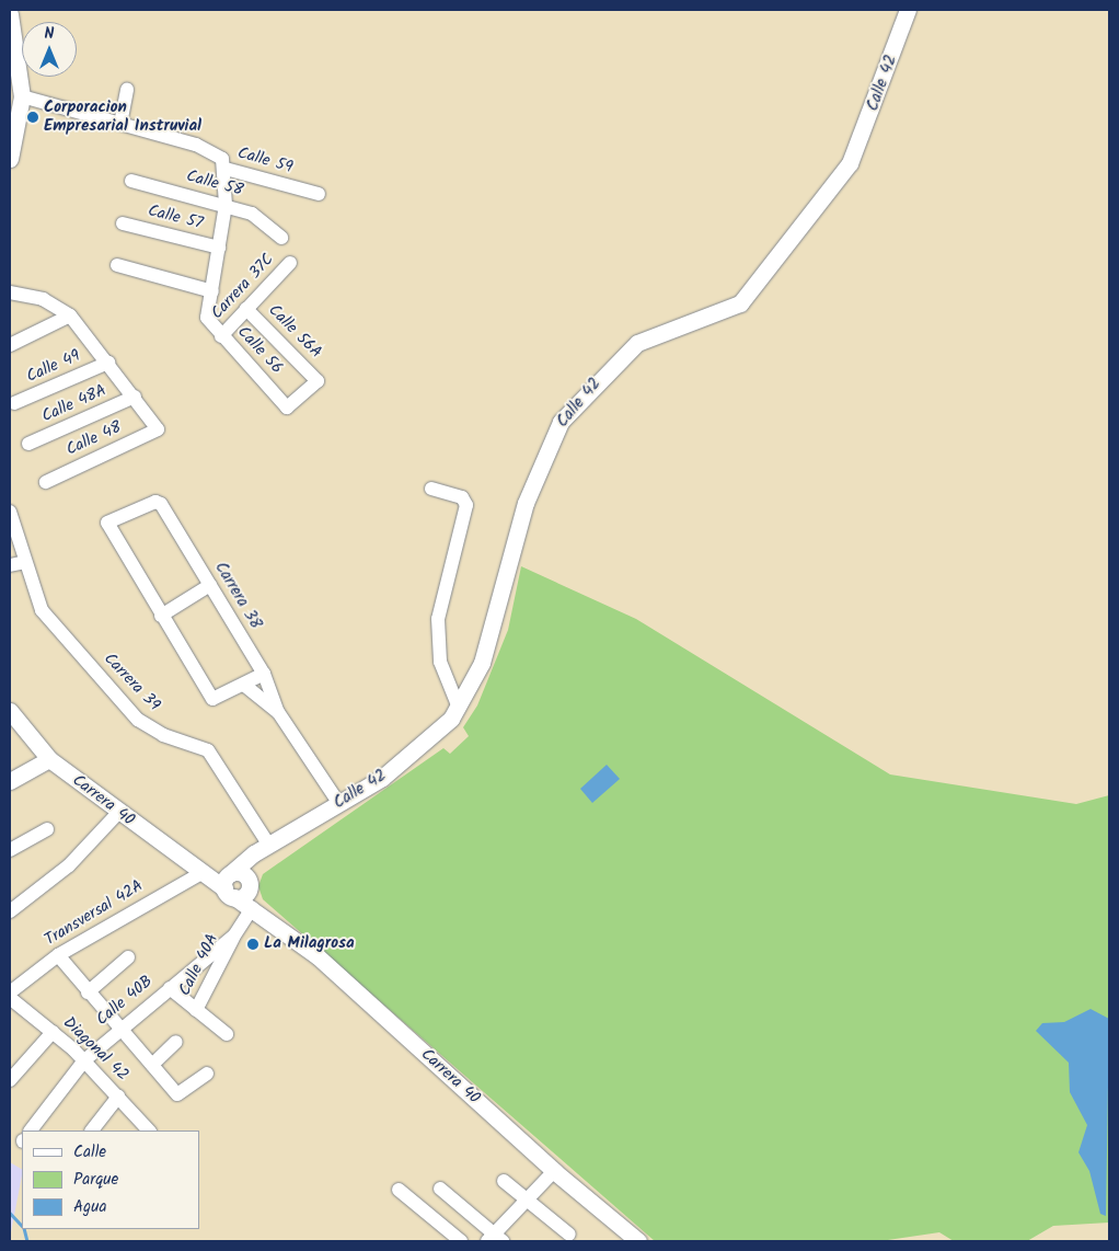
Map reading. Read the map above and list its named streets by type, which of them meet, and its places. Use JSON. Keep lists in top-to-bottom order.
{
  "streets": {
    "main road": ["Calle 42", "Carrera 40"],
    "street": [
      "Calle 59",
      "Calle 58",
      "Calle 57",
      "Carrera 37C",
      "Calle 56A",
      "Calle 56",
      "Calle 49",
      "Calle 48A",
      "Calle 48",
      "Carrera 38",
      "Carrera 39",
      "Transversal 42A",
      "Calle 40A",
      "Calle 40B",
      "Diagonal 42"
    ]
  },
  "crossings": [
    ["Calle 42", "Carrera 38"],
    ["Calle 42", "Carrera 39"],
    ["Carrera 37C", "Calle 56A"],
    ["Carrera 37C", "Calle 56"],
    ["Calle 56A", "Calle 56"],
    ["Calle 48A", "Calle 48"],
    ["Carrera 40", "Transversal 42A"],
    ["Carrera 40", "Calle 40B"],
    ["Calle 40A", "Calle 40B"],
    ["Calle 40B", "Diagonal 42"]
  ],
  "places": ["Corporacion Empresarial Instruvial", "La Milagrosa"],
  "legend": ["Calle", "Parque", "Agua"],
  "north": "top"
}
